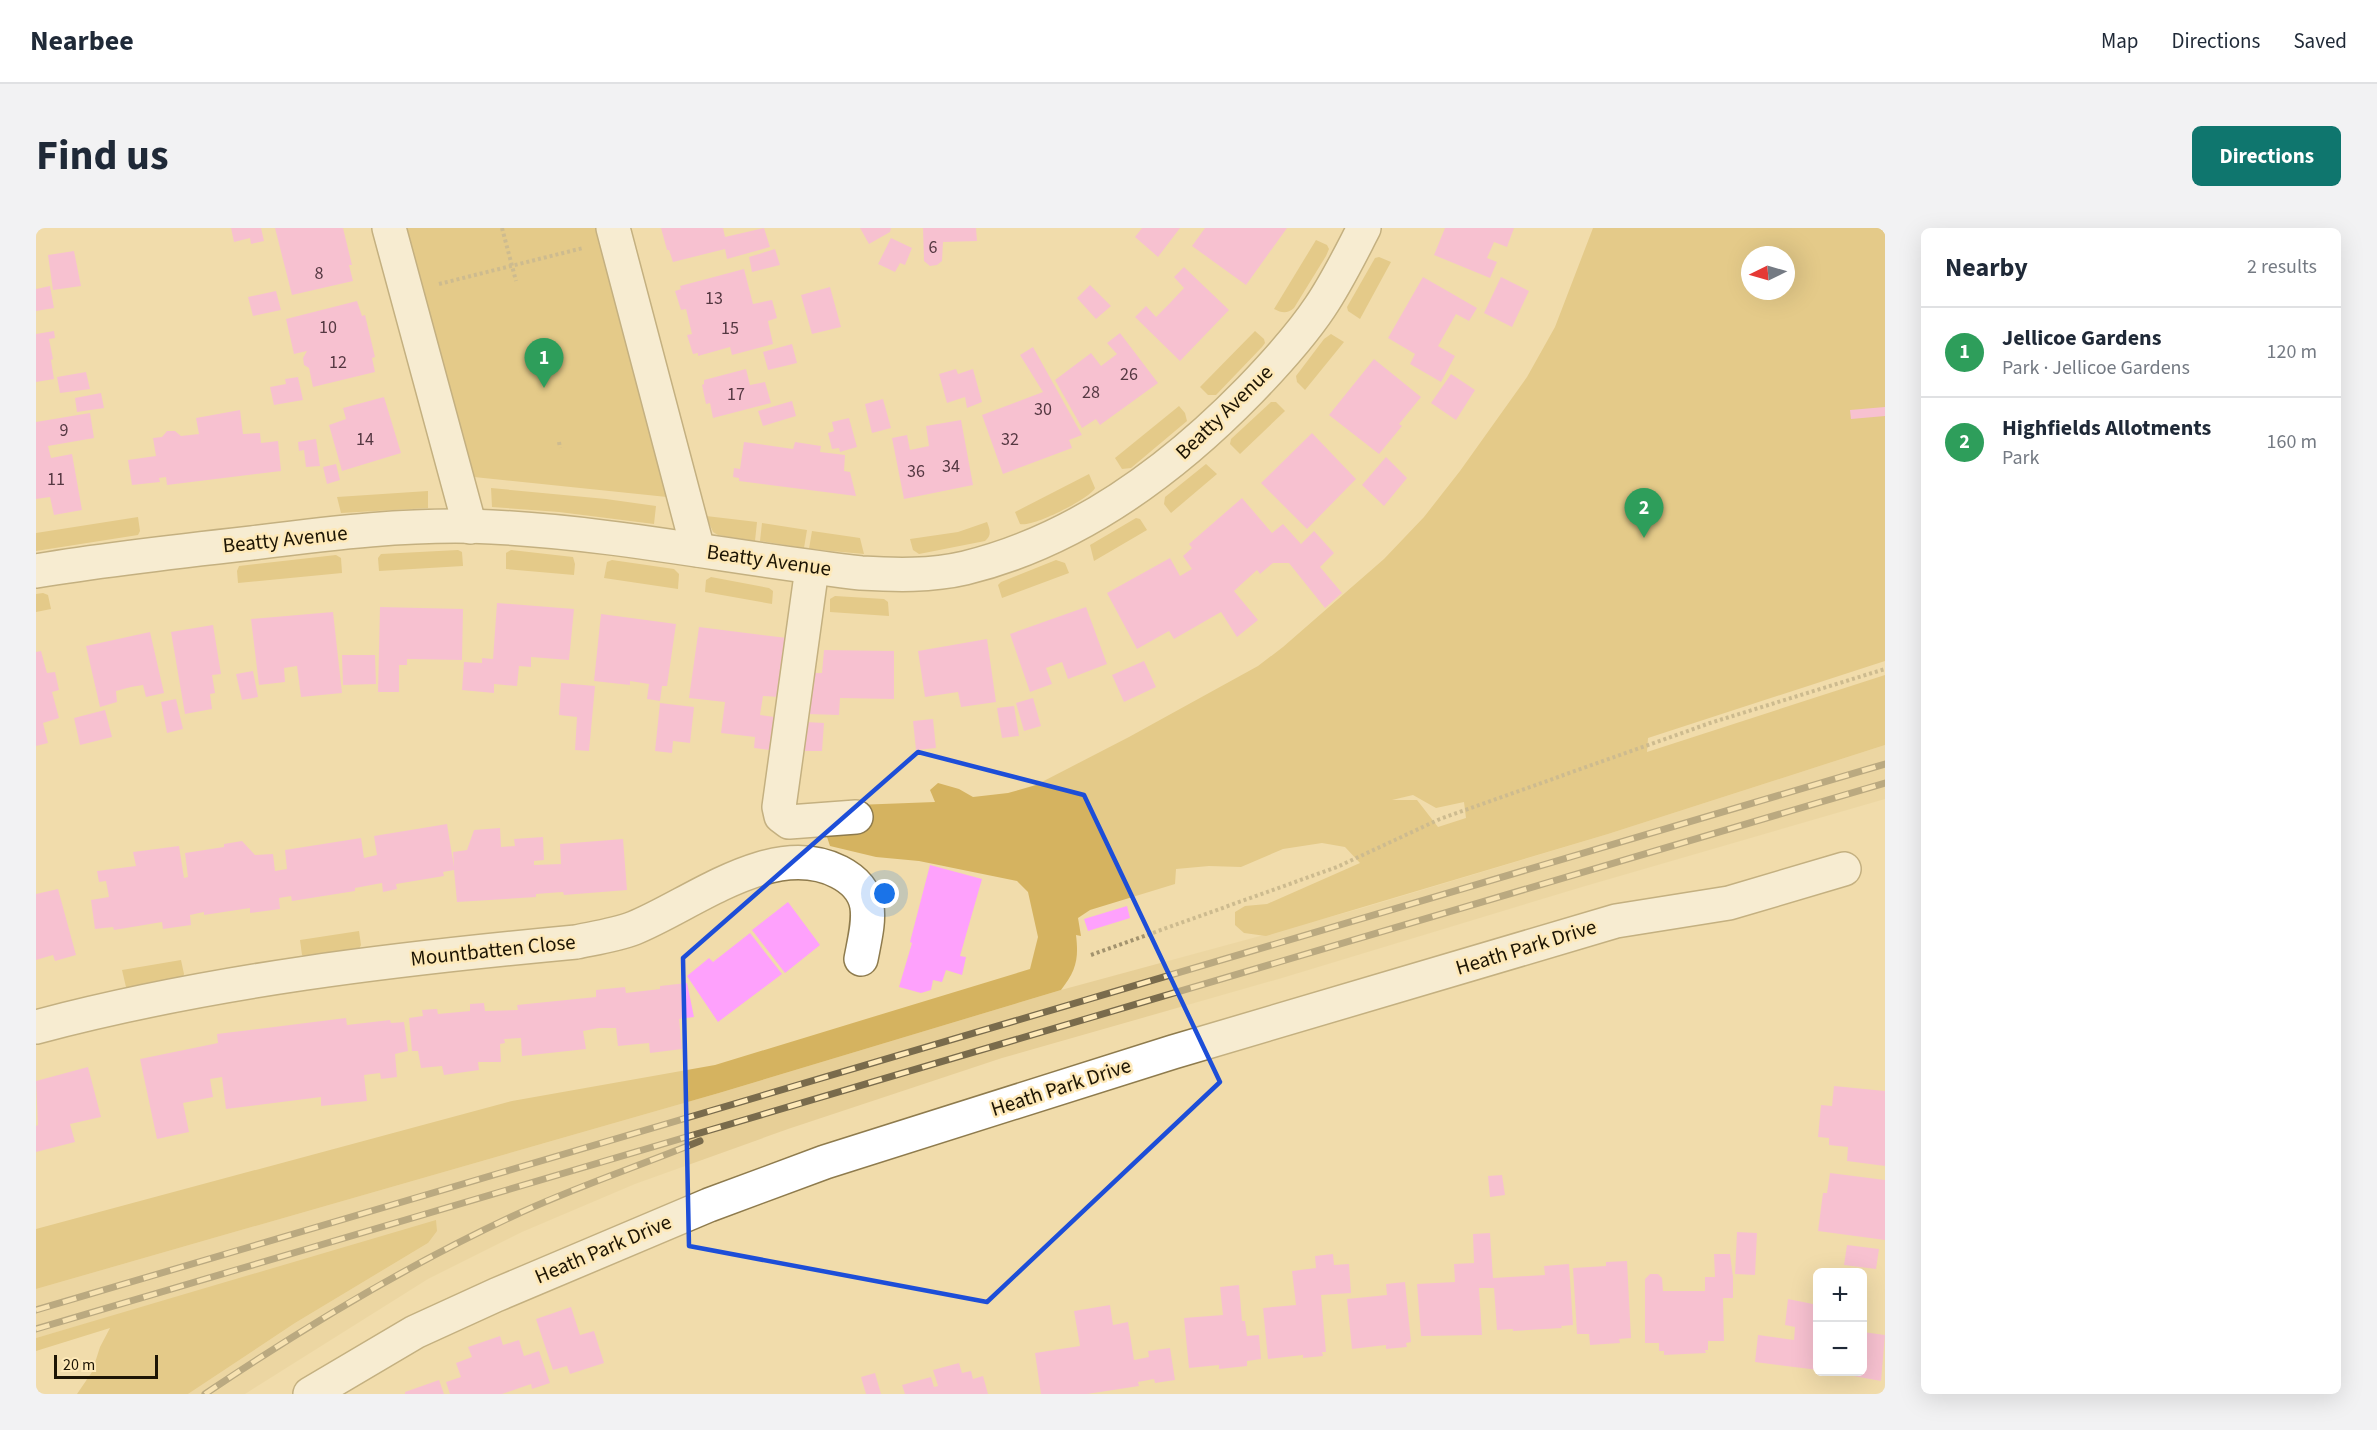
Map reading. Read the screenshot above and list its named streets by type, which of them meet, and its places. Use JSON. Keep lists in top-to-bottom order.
{
  "streets": {
    "street": ["Beatty Avenue", "Heath Park Drive", "Mountbatten Close"]
  },
  "house_numbers": [
    "6",
    "8",
    "13",
    "10",
    "15",
    "12",
    "26",
    "28",
    "17",
    "30",
    "9",
    "14",
    "32",
    "34",
    "36",
    "11"
  ],
  "scale_bar": "20 m",
  "north": "left",
  "page": {
    "header": "Nearbee",
    "nav": ["Map", "Directions", "Saved"],
    "title": "Find us",
    "buttons": "Directions",
    "heading": ["Nearby", "2 results"],
    "list": [
      {
        "mark": "1",
        "name": "Jellicoe Gardens",
        "note": "Park · Jellicoe Gardens",
        "value": "120 m"
      },
      {
        "mark": "2",
        "name": "Highfields Allotments",
        "note": "Park",
        "value": "160 m"
      }
    ],
    "pins": ["1", "2"],
    "map_buttons": ["+", "−"],
    "scale": "20 m"
  }
}
